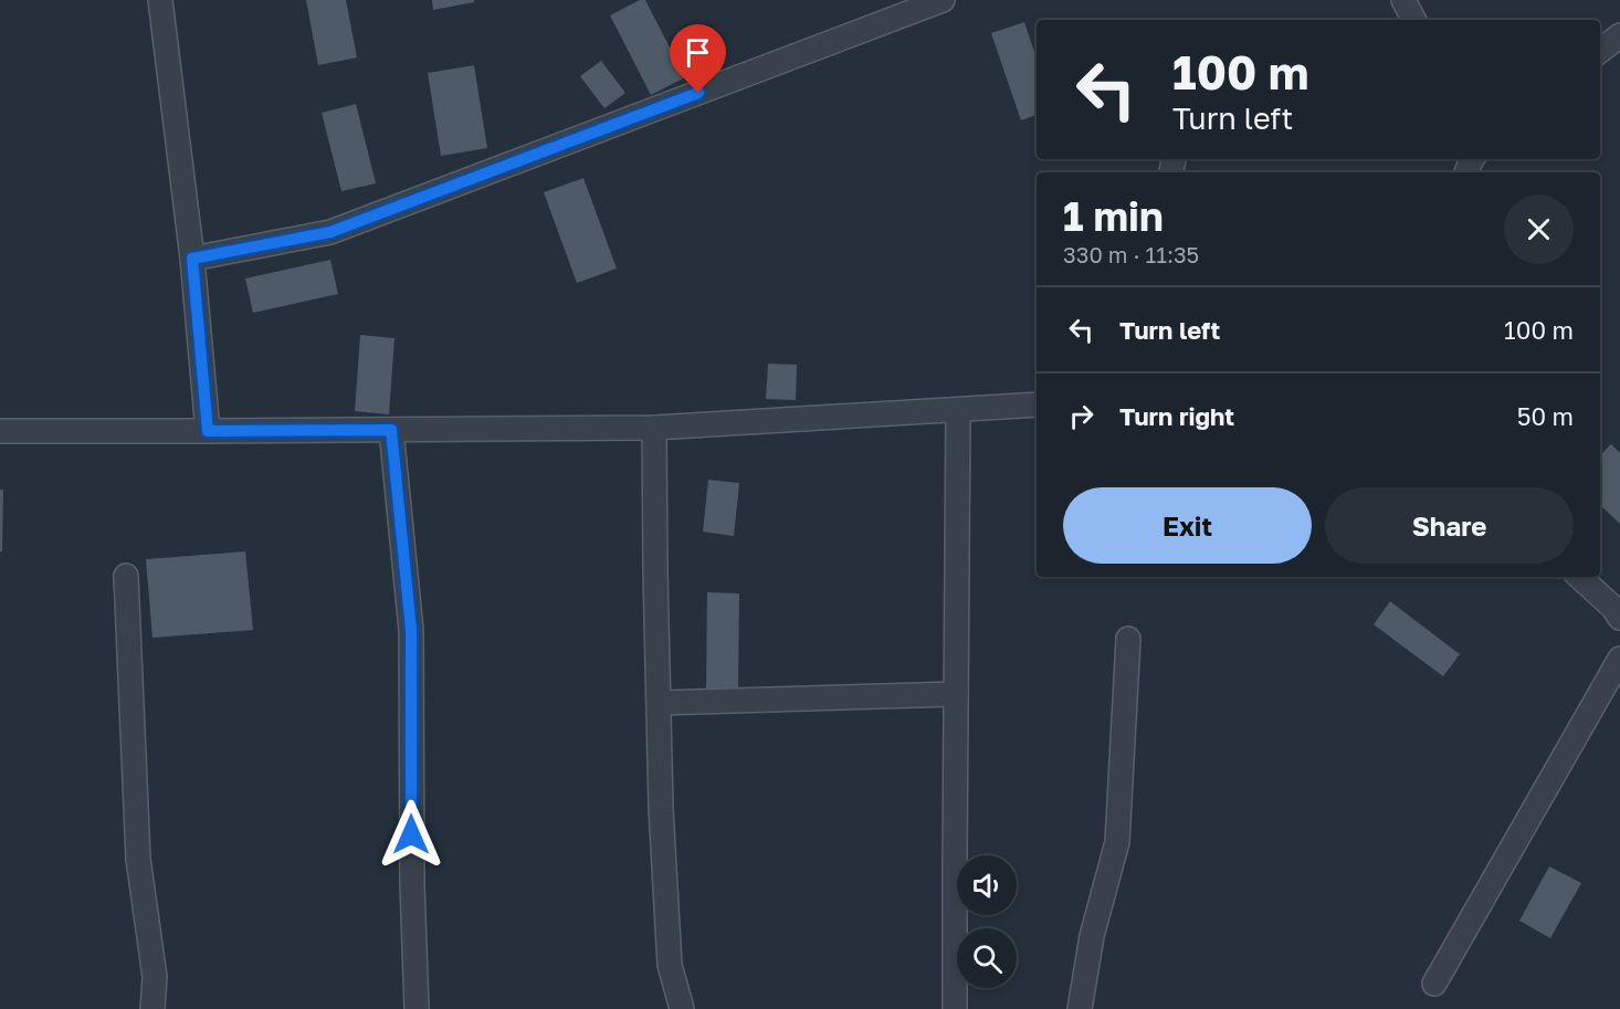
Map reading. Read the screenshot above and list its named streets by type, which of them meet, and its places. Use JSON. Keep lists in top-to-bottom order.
{
  "page": {
    "turn": ["100 m", "Turn left"],
    "heading": ["1 min", "330 m · 11:35"],
    "list": [
      {
        "name": "Turn left",
        "value": "100 m"
      },
      {
        "name": "Turn right",
        "value": "50 m"
      }
    ],
    "buttons": ["Exit", "Share"]
  }
}
